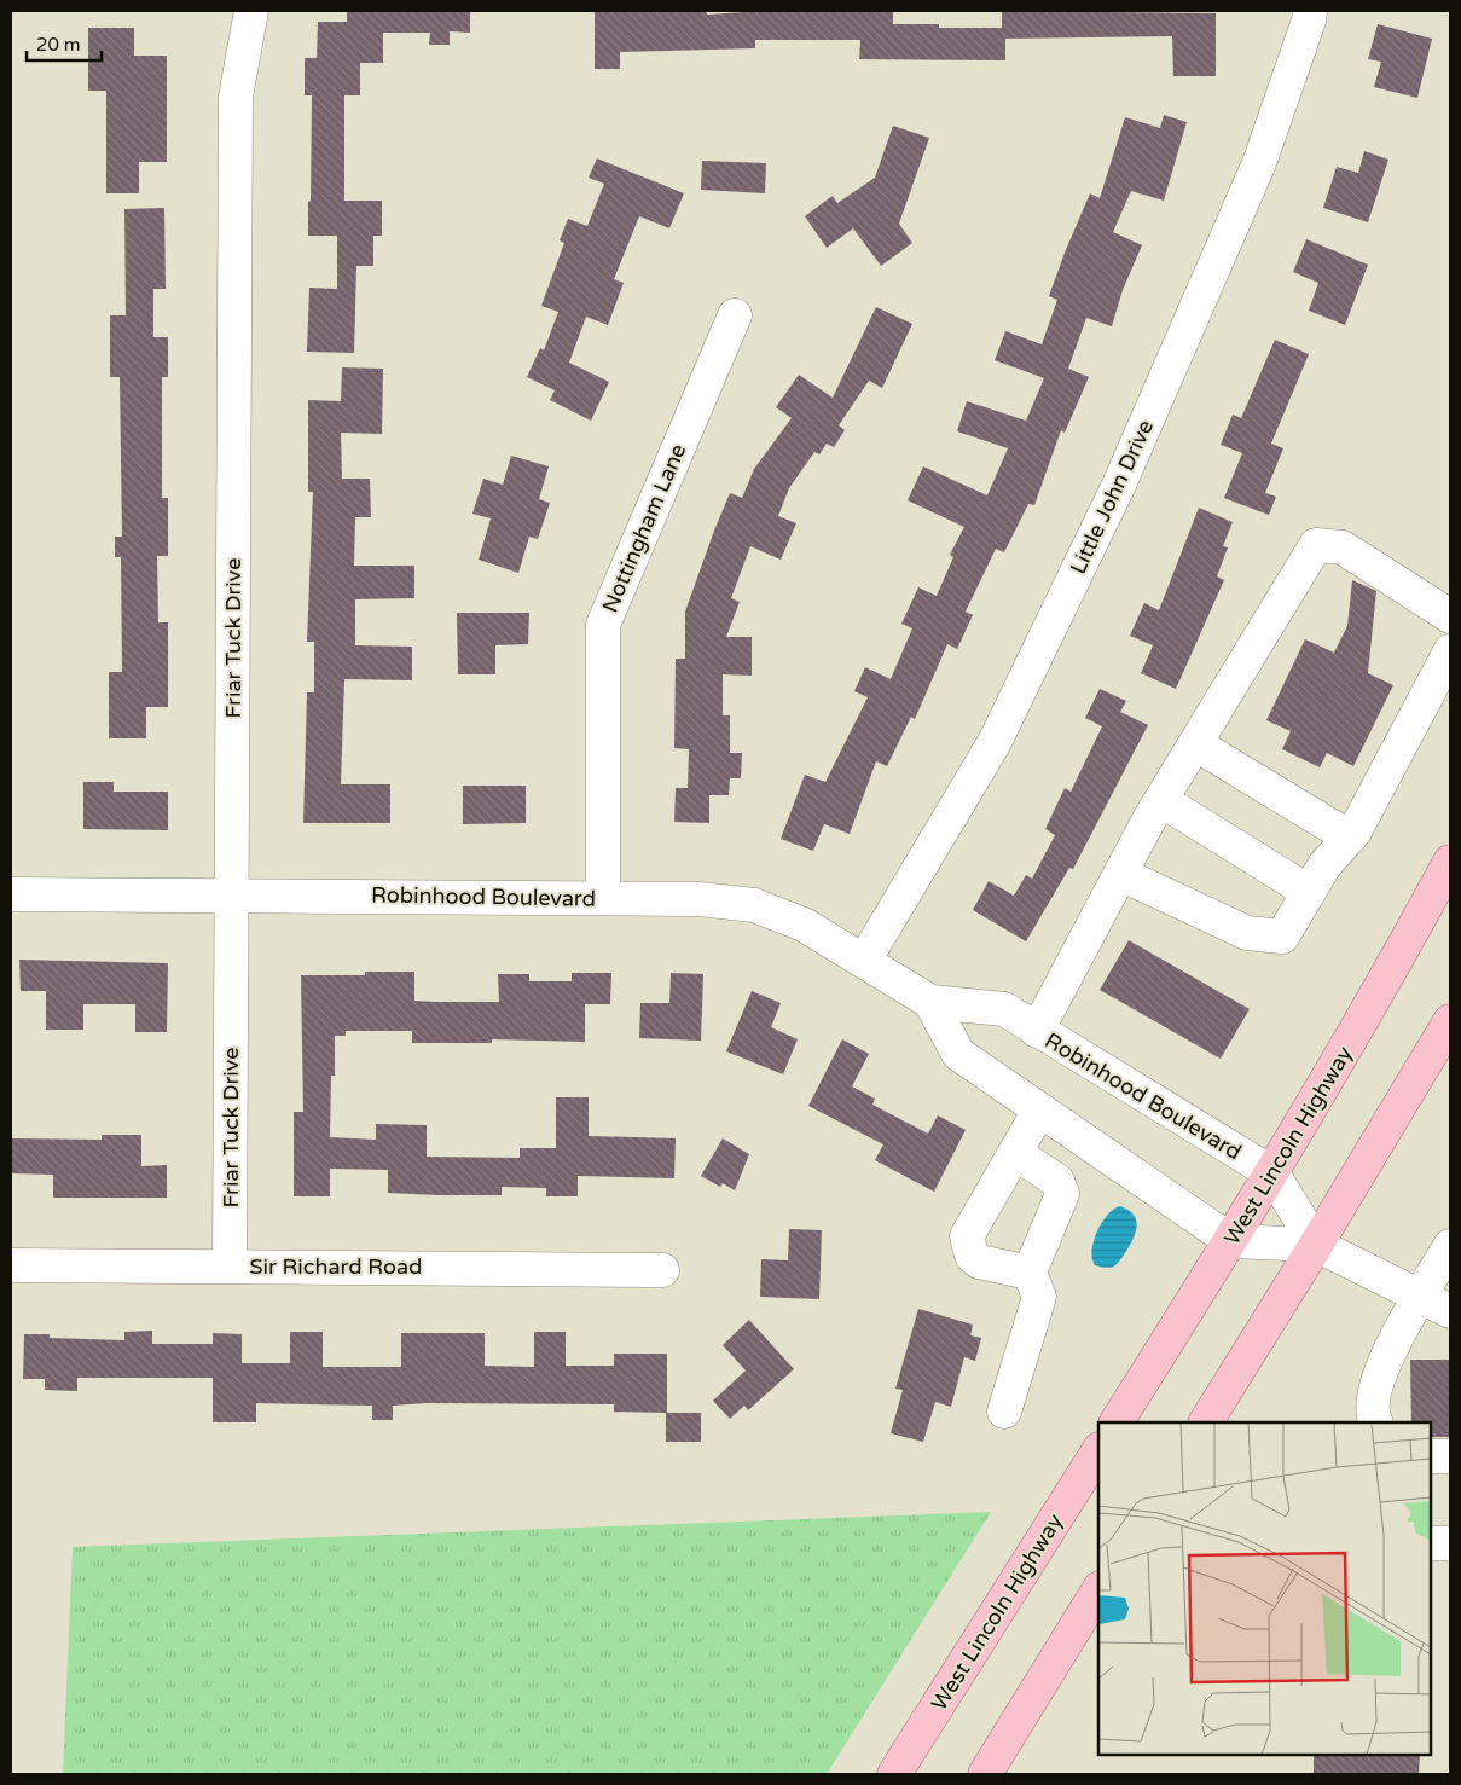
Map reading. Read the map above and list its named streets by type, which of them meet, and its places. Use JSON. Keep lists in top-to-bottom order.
{
  "streets": {
    "main road": ["West Lincoln Highway"],
    "street": [
      "Little John Drive",
      "Nottingham Lane",
      "Friar Tuck Drive",
      "Robinhood Boulevard",
      "Sir Richard Road"
    ]
  },
  "crossings": [
    ["Little John Drive", "Robinhood Boulevard"],
    ["Nottingham Lane", "Robinhood Boulevard"],
    ["Friar Tuck Drive", "Robinhood Boulevard"],
    ["Friar Tuck Drive", "Sir Richard Road"],
    ["Robinhood Boulevard", "West Lincoln Highway"]
  ],
  "scale_bar": "20 m"
}
